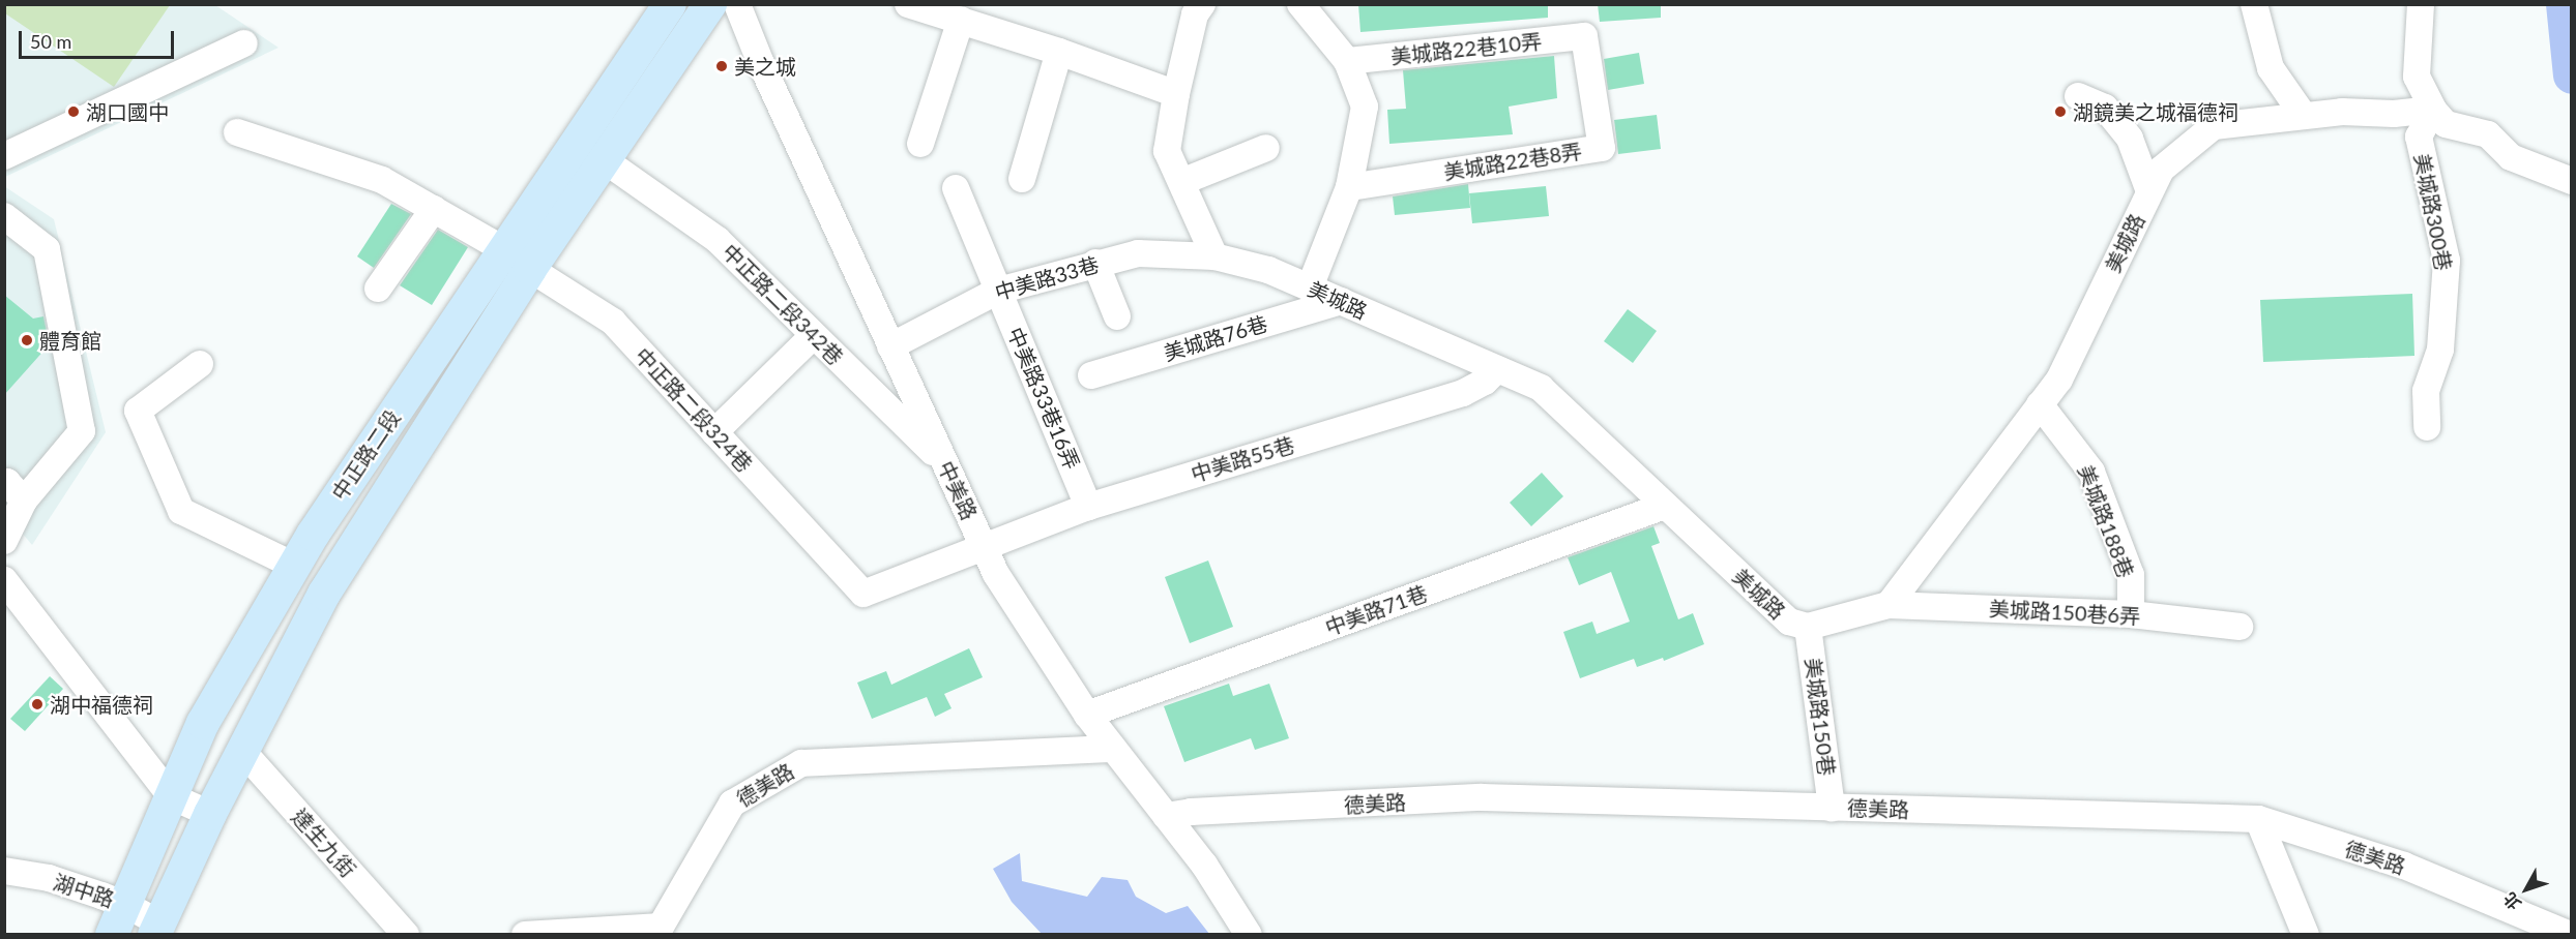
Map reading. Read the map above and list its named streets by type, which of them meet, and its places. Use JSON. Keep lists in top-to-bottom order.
{
  "streets": {
    "main road": ["中正路二段"],
    "street": [
      "美城路22巷10弄",
      "美城路22巷8弄",
      "美城路300巷",
      "美城路",
      "中美路33巷",
      "中正路二段342巷",
      "美城路76巷",
      "中美路33巷16弄",
      "中正路二段324巷",
      "中美路55巷",
      "中美路",
      "美城路188巷",
      "中美路71巷",
      "美城路150巷6弄",
      "美城路150巷",
      "德美路",
      "達生九街",
      "湖中路"
    ]
  },
  "crossings": [
    ["美城路22巷10弄", "美城路22巷8弄"],
    ["美城路300巷", "美城路"],
    ["美城路", "中美路33巷"],
    ["美城路", "美城路76巷"],
    ["美城路", "中美路55巷"],
    ["美城路", "美城路188巷"],
    ["美城路", "中美路71巷"],
    ["美城路", "美城路150巷6弄"],
    ["美城路", "美城路150巷"],
    ["中美路33巷", "中美路33巷16弄"],
    ["中美路33巷", "中美路"],
    ["中正路二段342巷", "中正路二段"],
    ["中正路二段342巷", "中美路"],
    ["中美路33巷16弄", "中美路55巷"],
    ["中正路二段324巷", "中正路二段"],
    ["中正路二段324巷", "中美路55巷"],
    ["中正路二段", "達生九街"],
    ["中正路二段", "湖中路"],
    ["中美路55巷", "中美路"],
    ["中美路", "中美路71巷"],
    ["中美路", "德美路"],
    ["美城路188巷", "美城路150巷6弄"],
    ["美城路150巷", "德美路"]
  ],
  "places": [
    "美之城",
    "湖口國中",
    "湖鏡美之城福德祠",
    "體育館",
    "湖中福德祠"
  ],
  "scale_bar": "50 m",
  "north": "bottom left"
}
